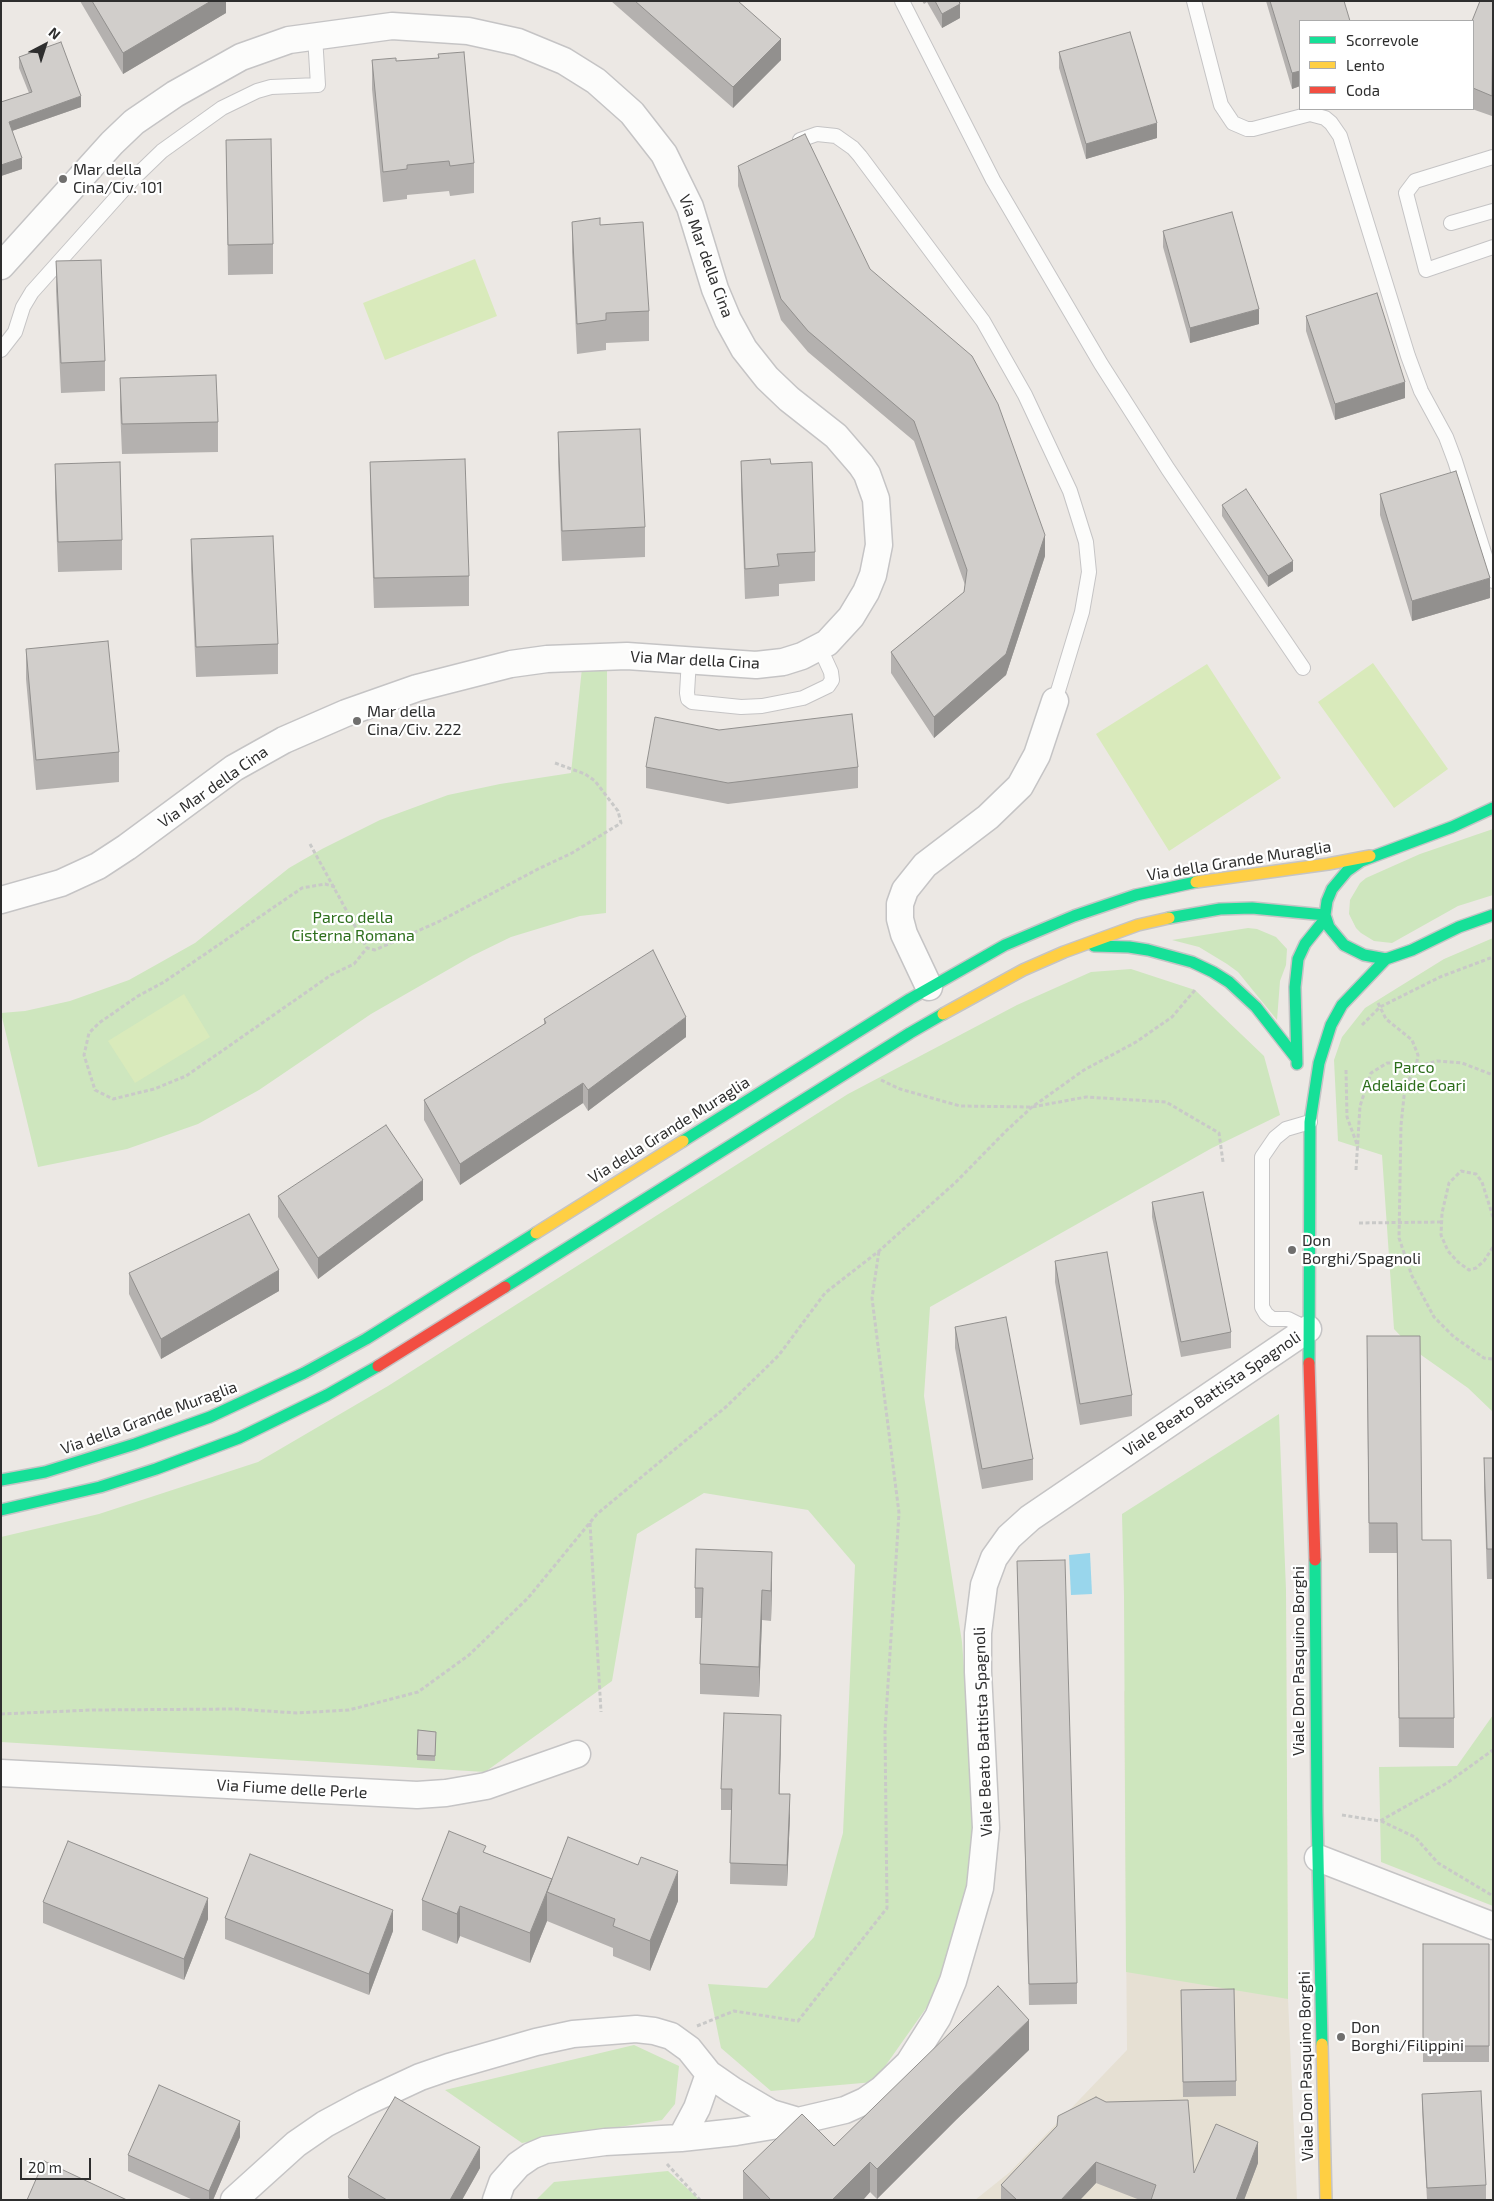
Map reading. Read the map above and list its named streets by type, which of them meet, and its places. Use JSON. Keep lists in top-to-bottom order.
{
  "streets": {
    "street": [
      "Via Mar della Cina",
      "Via della Grande Muraglia",
      "Viale Beato Battista Spagnoli",
      "Viale Don Pasquino Borghi",
      "Via Fiume delle Perle"
    ]
  },
  "crossings": [
    ["Viale Beato Battista Spagnoli", "Viale Don Pasquino Borghi"]
  ],
  "parks": ["Parco della Cisterna Romana", "Parco Adelaide Coari"],
  "places": [
    "Mar della Cina/Civ. 101",
    "Mar della Cina/Civ. 222",
    "Don Borghi/Spagnoli",
    "Don Borghi/Filippini"
  ],
  "legend": ["Scorrevole", "Lento", "Coda"],
  "scale_bar": "20 m",
  "north": "top right"
}
